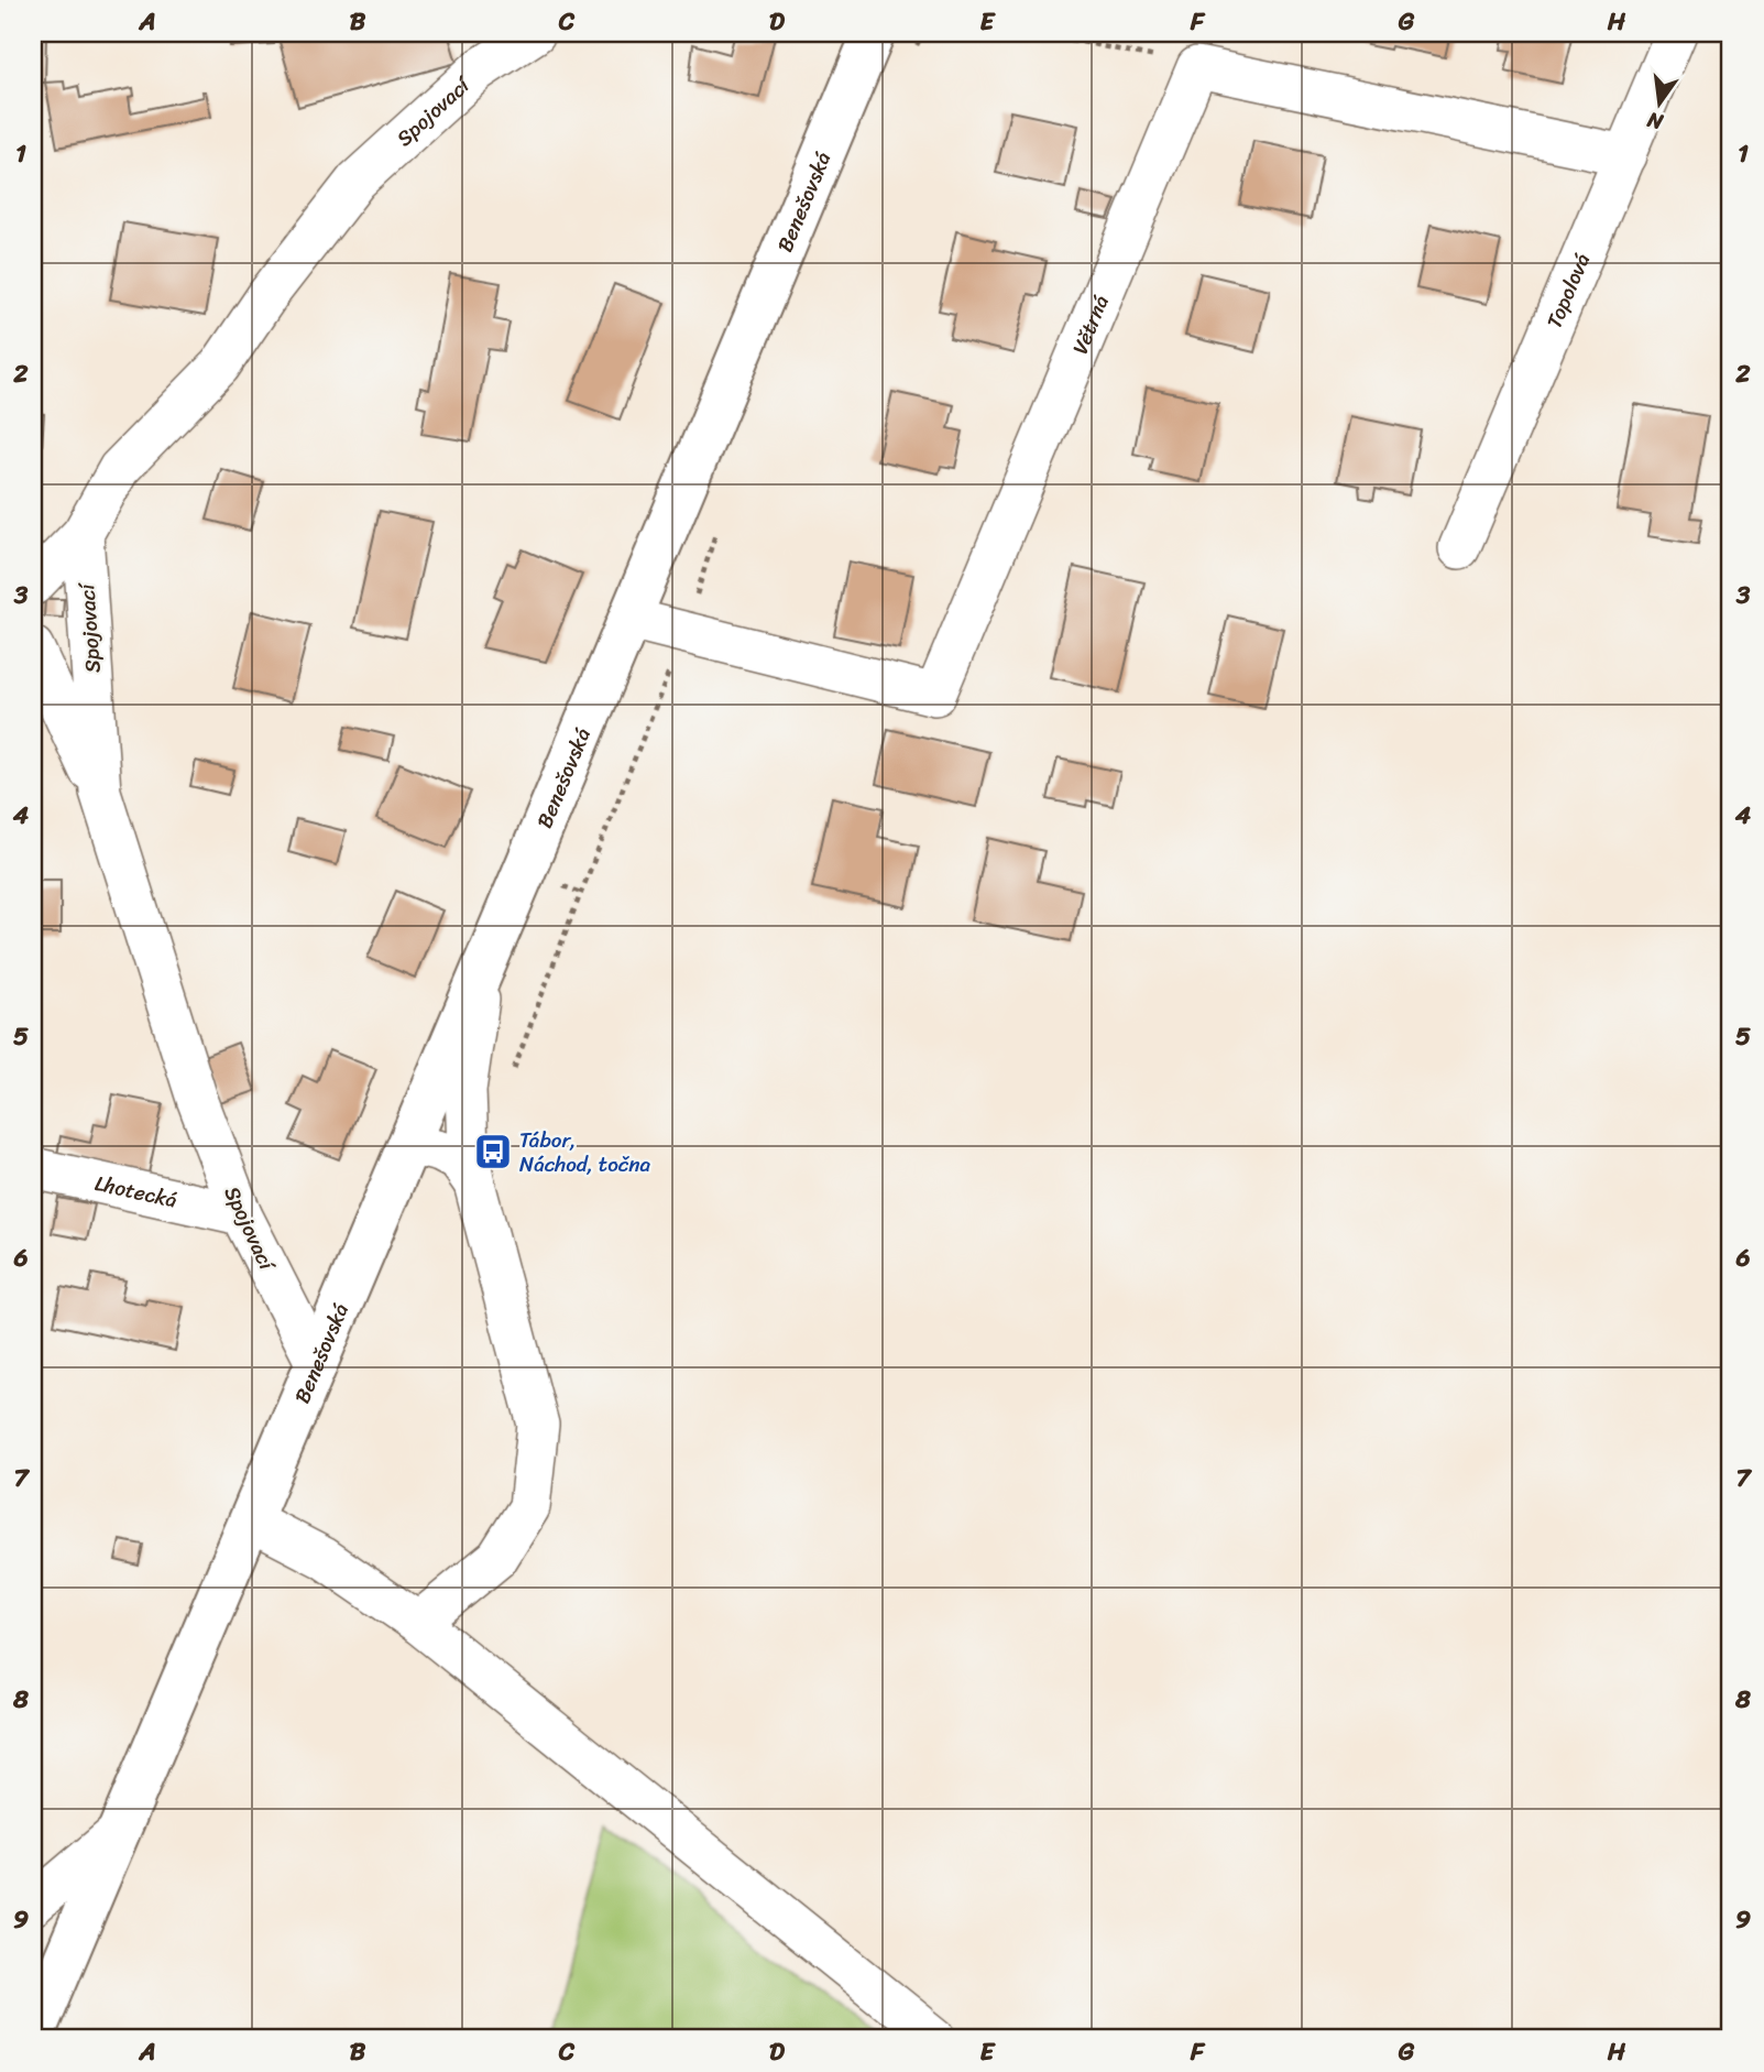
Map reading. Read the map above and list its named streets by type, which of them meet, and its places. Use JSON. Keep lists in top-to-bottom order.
{
  "streets": {
    "main road": ["Benešovská"],
    "street": [
      "Spojovací",
      "Topolová",
      "Větrná",
      "Lhotecká"
    ]
  },
  "crossings": [
    ["Spojovací", "Benešovská"],
    ["Spojovací", "Lhotecká"],
    ["Benešovská", "Větrná"]
  ],
  "places": {
    "bus stop": ["Tábor, Náchod, točna"]
  },
  "north": "bottom",
  "grid": {
    "columns": [
      "A",
      "B",
      "C",
      "D",
      "E",
      "F",
      "G",
      "H"
    ],
    "rows": [
      "1",
      "2",
      "3",
      "4",
      "5",
      "6",
      "7",
      "8",
      "9"
    ]
  }
}
